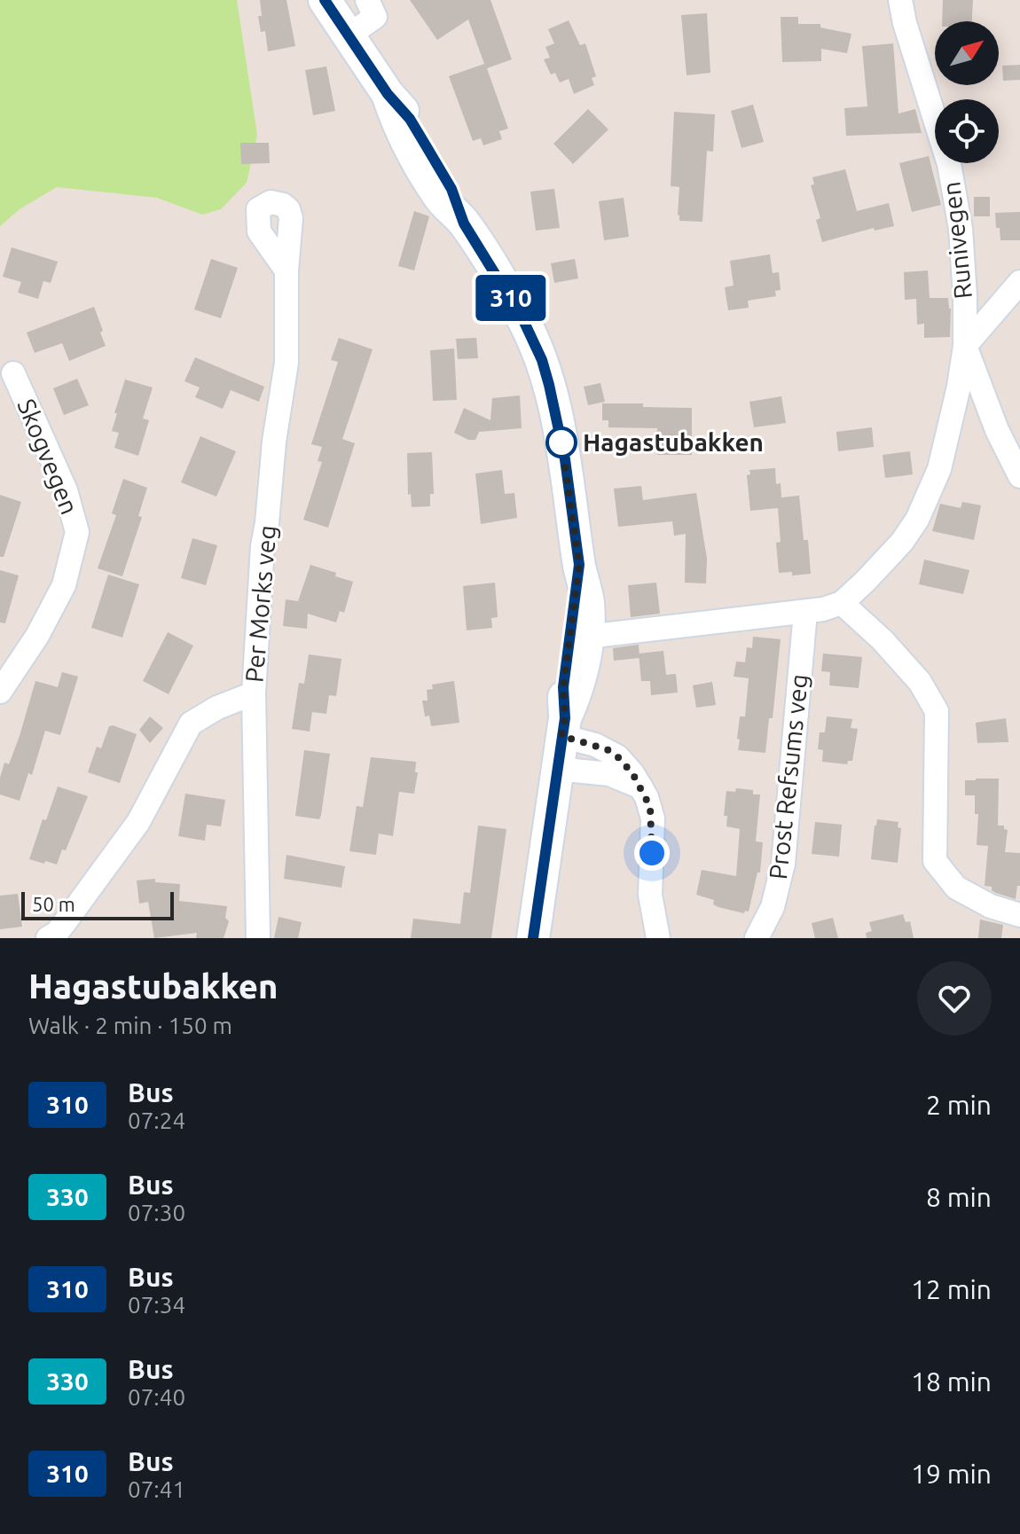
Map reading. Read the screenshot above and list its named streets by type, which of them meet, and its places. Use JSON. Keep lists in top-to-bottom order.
{
  "streets": {
    "street": [
      "Runivegen",
      "Skogvegen",
      "Per Morks veg",
      "Prost Refsums veg"
    ]
  },
  "places": ["Hagastubakken"],
  "lines": ["bus line 310"],
  "scale_bar": "50 m",
  "north": "top right",
  "page": {
    "on_map": "310",
    "scale": "50 m",
    "heading": ["Hagastubakken", "Walk · 2 min · 150 m"],
    "list": [
      {
        "mark": "310",
        "name": "Bus",
        "note": "07:24",
        "value": "2 min"
      },
      {
        "mark": "330",
        "name": "Bus",
        "note": "07:30",
        "value": "8 min"
      },
      {
        "mark": "310",
        "name": "Bus",
        "note": "07:34",
        "value": "12 min"
      },
      {
        "mark": "330",
        "name": "Bus",
        "note": "07:40",
        "value": "18 min"
      },
      {
        "mark": "310",
        "name": "Bus",
        "note": "07:41",
        "value": "19 min"
      }
    ]
  }
}
